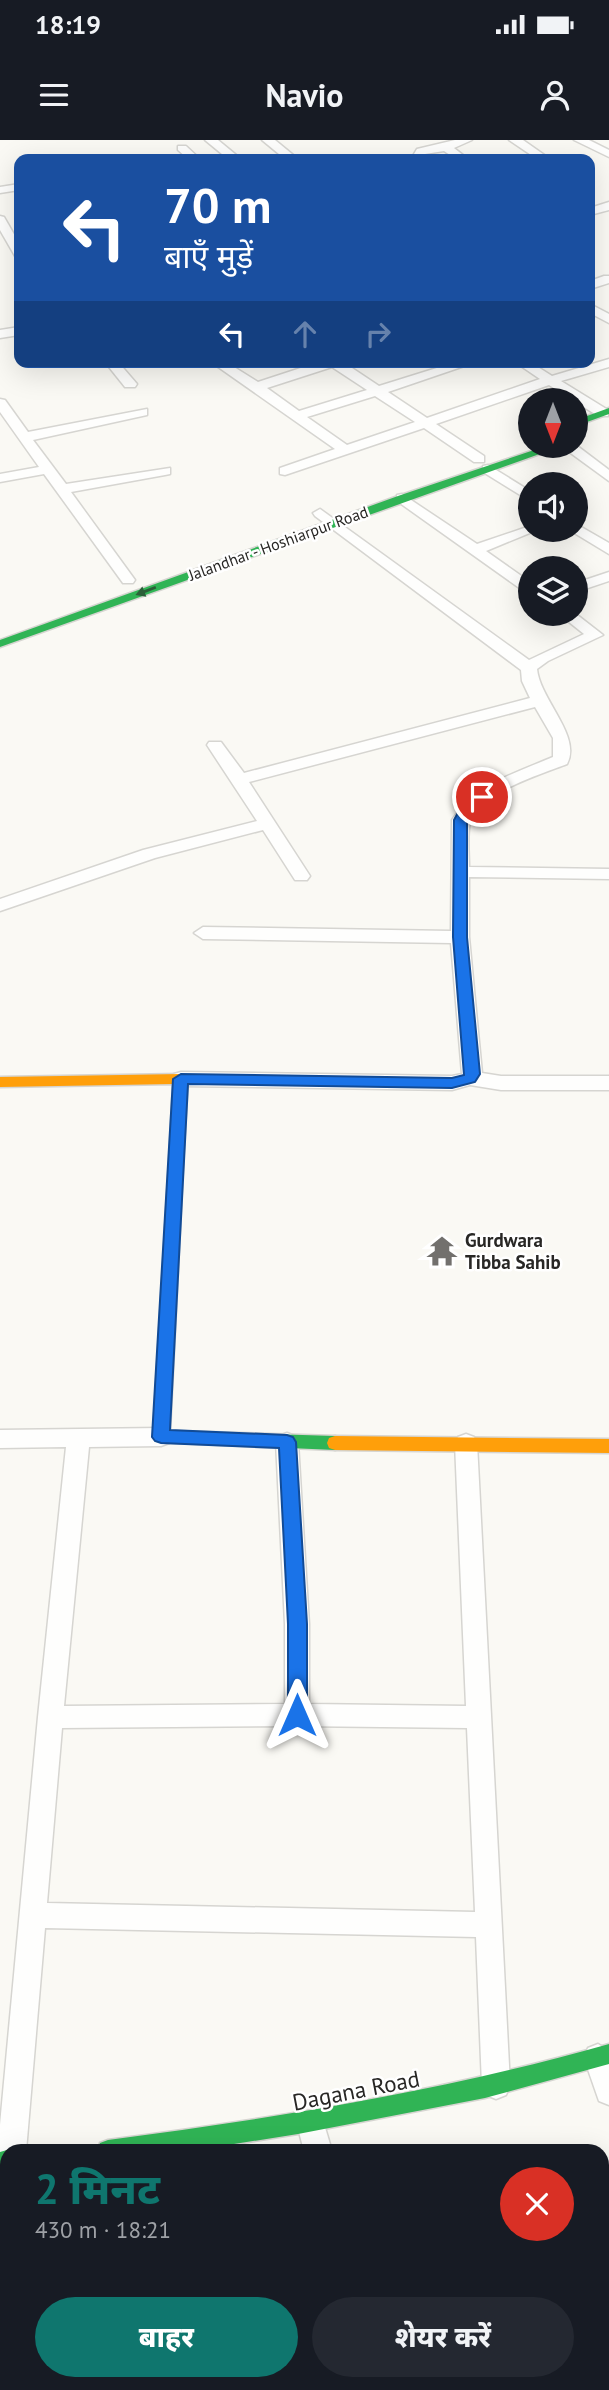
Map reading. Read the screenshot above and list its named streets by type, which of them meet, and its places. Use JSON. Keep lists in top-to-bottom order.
{
  "streets": {
    "main road": ["Jalandhar - Hoshiarpur Road", "Dagana Road"]
  },
  "places": {
    "temple": ["Gurdwara Tibba Sahib"]
  },
  "north": "bottom",
  "page": {
    "status": "18:19",
    "header": "Navio",
    "turn": ["70 m", "बाएँ मुड़ें"],
    "heading": ["2 मिनट", "430 m · 18:21"],
    "buttons": ["बाहर", "शेयर करें"]
  }
}
